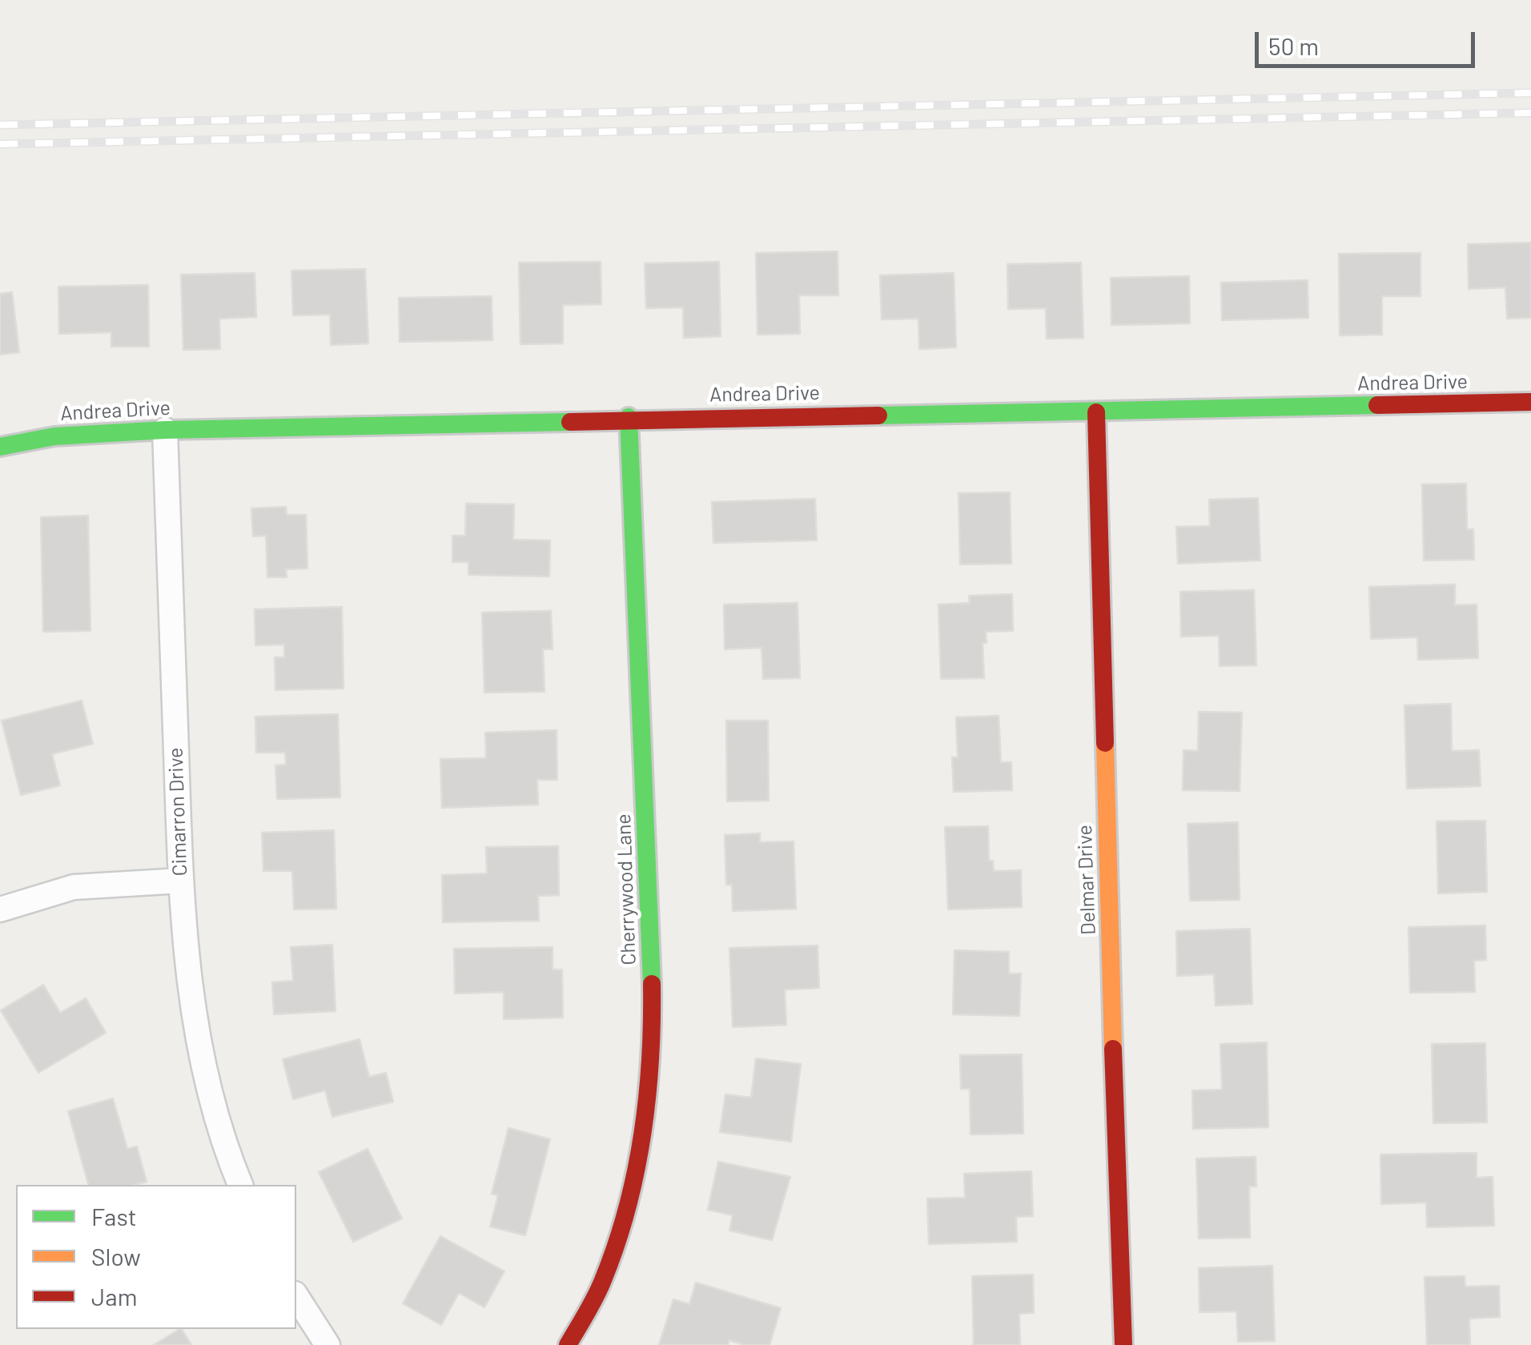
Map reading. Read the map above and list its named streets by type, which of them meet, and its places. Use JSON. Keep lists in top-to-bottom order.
{
  "streets": {
    "street": [
      "Andrea Drive",
      "Cimarron Drive",
      "Delmar Drive",
      "Cherrywood Lane"
    ]
  },
  "crossings": [
    ["Andrea Drive", "Cimarron Drive"],
    ["Andrea Drive", "Delmar Drive"],
    ["Andrea Drive", "Cherrywood Lane"]
  ],
  "legend": ["Fast", "Slow", "Jam"],
  "scale_bar": "50 m"
}
